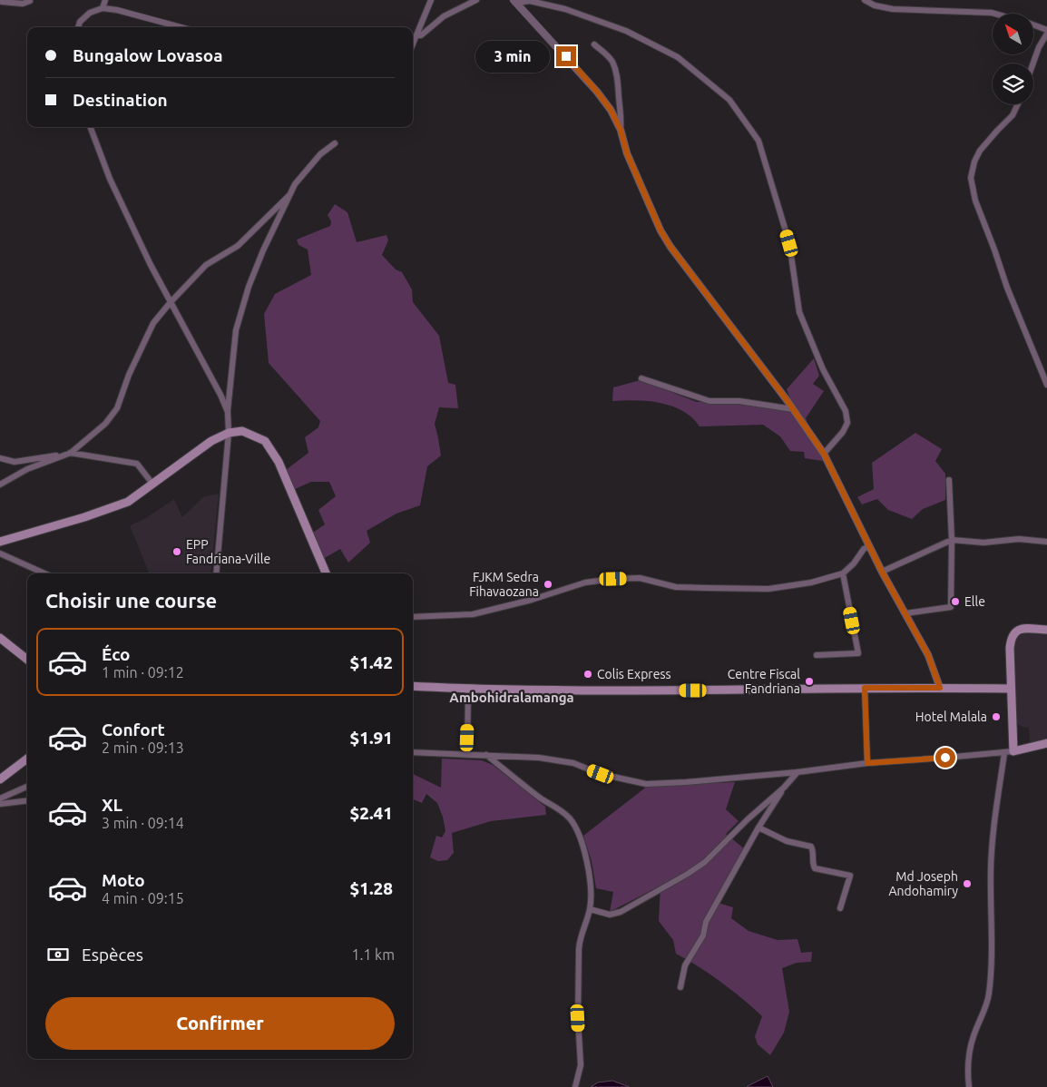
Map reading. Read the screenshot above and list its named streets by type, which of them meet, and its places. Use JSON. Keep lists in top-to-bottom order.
{
  "districts": ["Ambohidralamanga"],
  "places": [
    "EPP Fandriana-Ville",
    "FJKM Sedra Fihavaozana",
    "Elle",
    "Colis Express",
    "Centre Fiscal Fandriana",
    "Hotel Malala",
    "Md Joseph Andohamiry"
  ],
  "north": "top left",
  "page": {
    "banner": ["Bungalow Lovasoa", "Destination"],
    "bubble": "3 min",
    "heading": "Choisir une course",
    "list": [
      {
        "name": "Éco",
        "note": "1 min · 09:12",
        "value": "$1.42"
      },
      {
        "name": "Confort",
        "note": "2 min · 09:13",
        "value": "$1.91"
      },
      {
        "name": "XL",
        "note": "3 min · 09:14",
        "value": "$2.41"
      },
      {
        "name": "Moto",
        "note": "4 min · 09:15",
        "value": "$1.28"
      }
    ],
    "pay": ["Espèces", "1.1 km"],
    "buttons": "Confirmer"
  }
}
